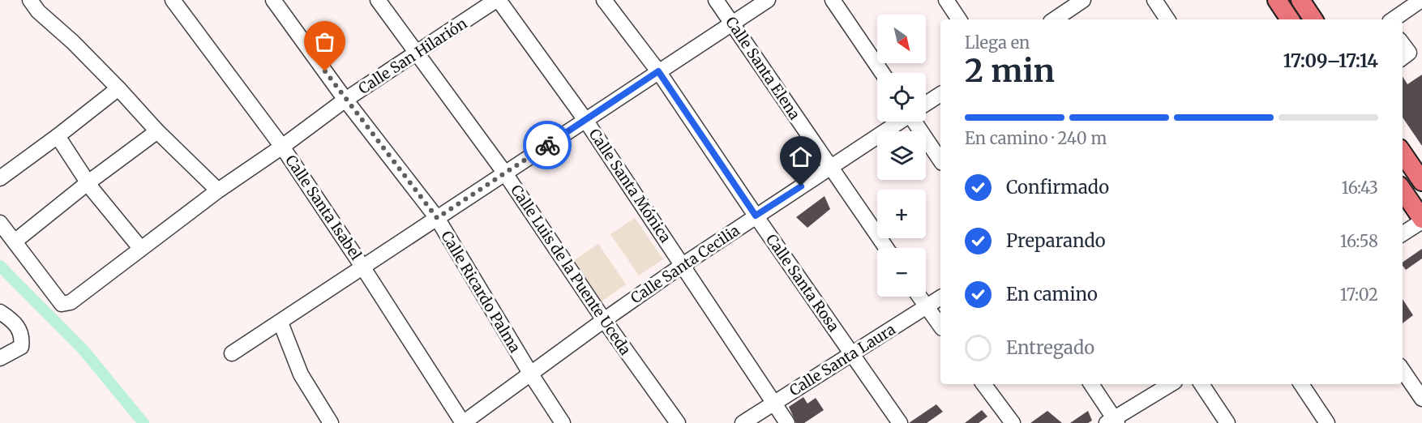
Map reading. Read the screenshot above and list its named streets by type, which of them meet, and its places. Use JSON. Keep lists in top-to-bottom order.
{
  "streets": {
    "street": [
      "Calle San Hilarión",
      "Calle Santa Elena",
      "Calle Santa Mónica",
      "Calle Santa Isabel",
      "Calle Santa Cecilia",
      "Calle Luis de la Puente Uceda",
      "Calle Santa Rosa",
      "Calle Ricardo Palma",
      "Calle Santa Laura"
    ]
  },
  "crossings": [
    ["Calle San Hilarión", "Calle Santa Mónica"],
    ["Calle San Hilarión", "Calle Santa Isabel"],
    ["Calle San Hilarión", "Calle Luis de la Puente Uceda"],
    ["Calle San Hilarión", "Calle Ricardo Palma"],
    ["Calle Santa Elena", "Calle Santa Cecilia"],
    ["Calle Santa Mónica", "Calle Santa Cecilia"],
    ["Calle Santa Mónica", "Calle Santa Laura"],
    ["Calle Santa Isabel", "Calle Santa Cecilia"],
    ["Calle Santa Cecilia", "Calle Luis de la Puente Uceda"],
    ["Calle Santa Cecilia", "Calle Santa Rosa"],
    ["Calle Santa Cecilia", "Calle Ricardo Palma"],
    ["Calle Santa Rosa", "Calle Santa Laura"]
  ],
  "north": "bottom right",
  "page": {
    "map_buttons": ["+", "−"],
    "heading": ["2 min", "Llega en", "17:09–17:14"],
    "bar": "En camino · 240 m",
    "list": [
      ["Confirmado", "16:43"],
      ["Preparando", "16:58"],
      ["En camino", "17:02"],
      "Entregado"
    ]
  }
}
